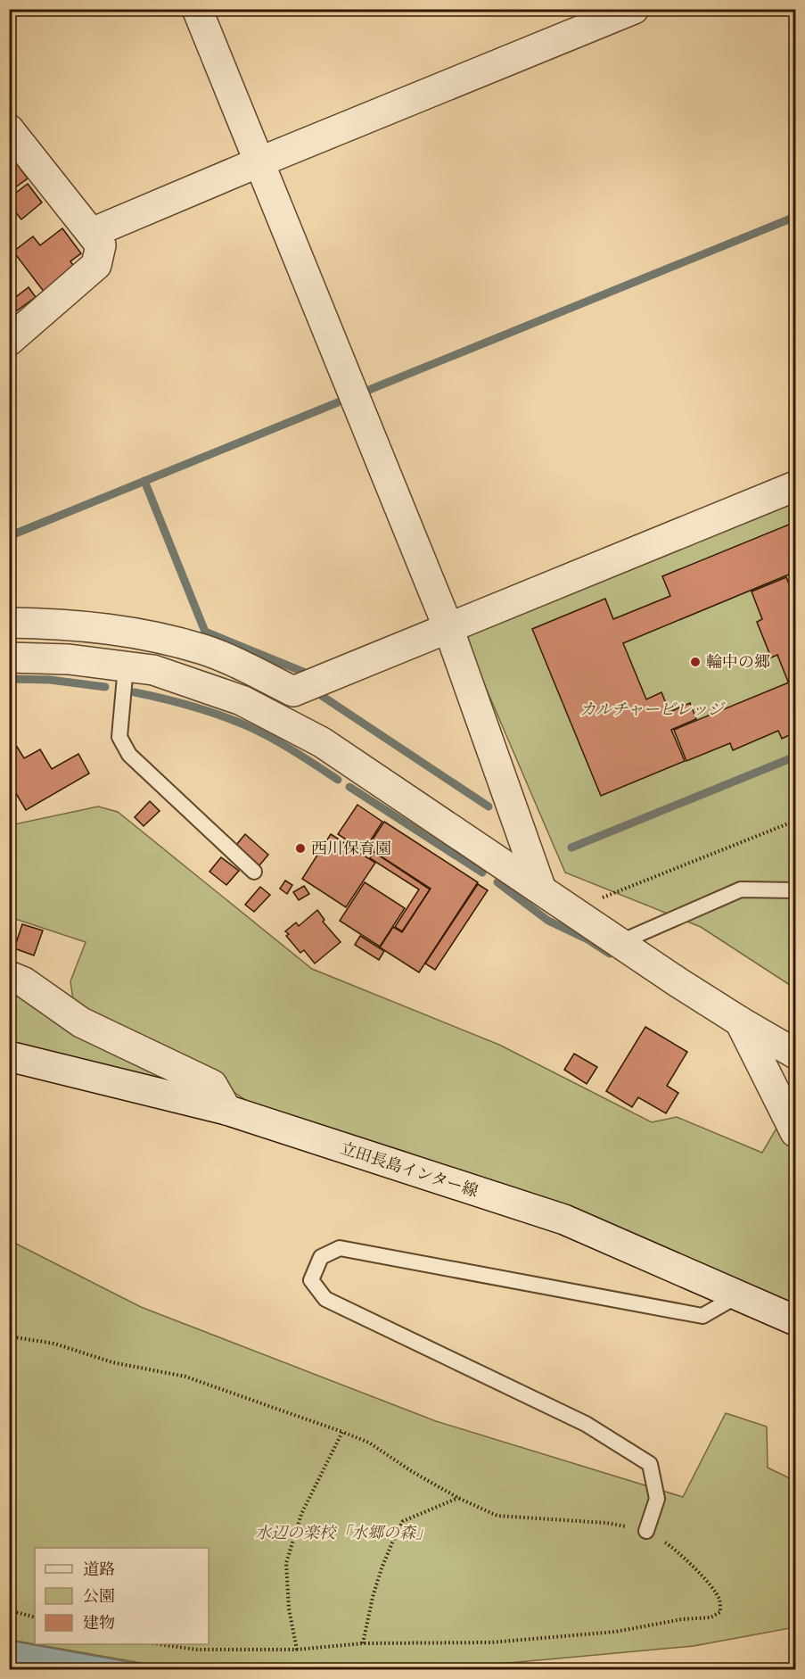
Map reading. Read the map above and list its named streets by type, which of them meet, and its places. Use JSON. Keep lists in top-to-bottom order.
{
  "streets": {
    "street": ["立田長島インター線"]
  },
  "parks": ["カルチャービレッジ", "水辺の楽校「水郷の森」"],
  "places": ["輪中の郷", "西川保育園"],
  "legend": ["道路", "公園", "建物"]
}
